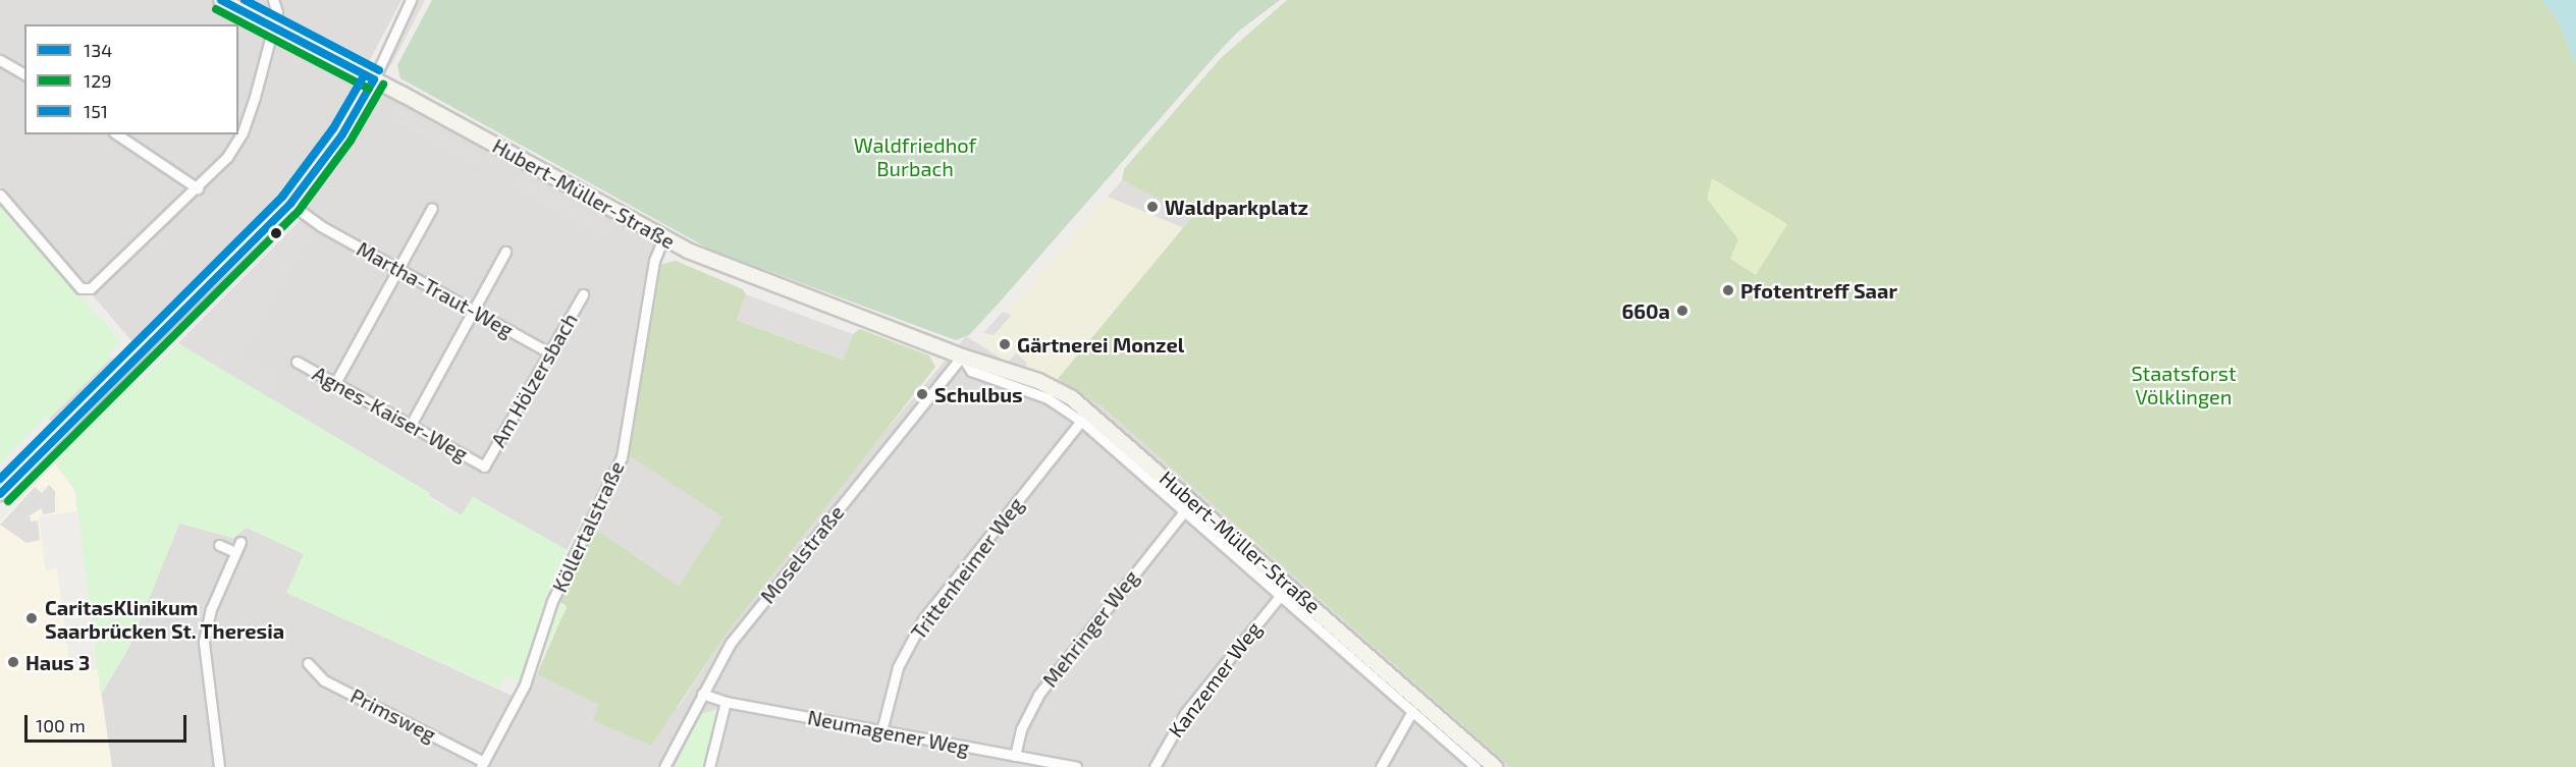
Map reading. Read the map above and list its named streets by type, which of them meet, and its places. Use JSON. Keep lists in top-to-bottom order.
{
  "streets": {
    "main road": ["Hubert-Müller-Straße"],
    "street": [
      "Martha-Traut-Weg",
      "Am Hölzersbach",
      "Agnes-Kaiser-Weg",
      "Köllertalstraße",
      "Moselstraße",
      "Trittenheimer Weg",
      "Mehringer Weg",
      "Kanzemer Weg",
      "Primsweg",
      "Neumagener Weg"
    ]
  },
  "crossings": [
    ["Hubert-Müller-Straße", "Köllertalstraße"],
    ["Hubert-Müller-Straße", "Moselstraße"],
    ["Hubert-Müller-Straße", "Trittenheimer Weg"],
    ["Hubert-Müller-Straße", "Mehringer Weg"],
    ["Hubert-Müller-Straße", "Kanzemer Weg"],
    ["Martha-Traut-Weg", "Am Hölzersbach"],
    ["Am Hölzersbach", "Agnes-Kaiser-Weg"],
    ["Köllertalstraße", "Primsweg"],
    ["Moselstraße", "Neumagener Weg"],
    ["Trittenheimer Weg", "Neumagener Weg"],
    ["Mehringer Weg", "Neumagener Weg"]
  ],
  "parks": ["Waldfriedhof Burbach", "Staatsforst Völklingen"],
  "places": [
    "Waldparkplatz",
    "Pfotentreff Saar",
    "660a",
    "Gärtnerei Monzel",
    "Schulbus",
    "CaritasKlinikum Saarbrücken St. Theresia",
    "Haus 3"
  ],
  "lines": ["transit line 134", "transit line 151", "transit line 129"],
  "legend": ["134", "129", "151"],
  "scale_bar": "100 m"
}
